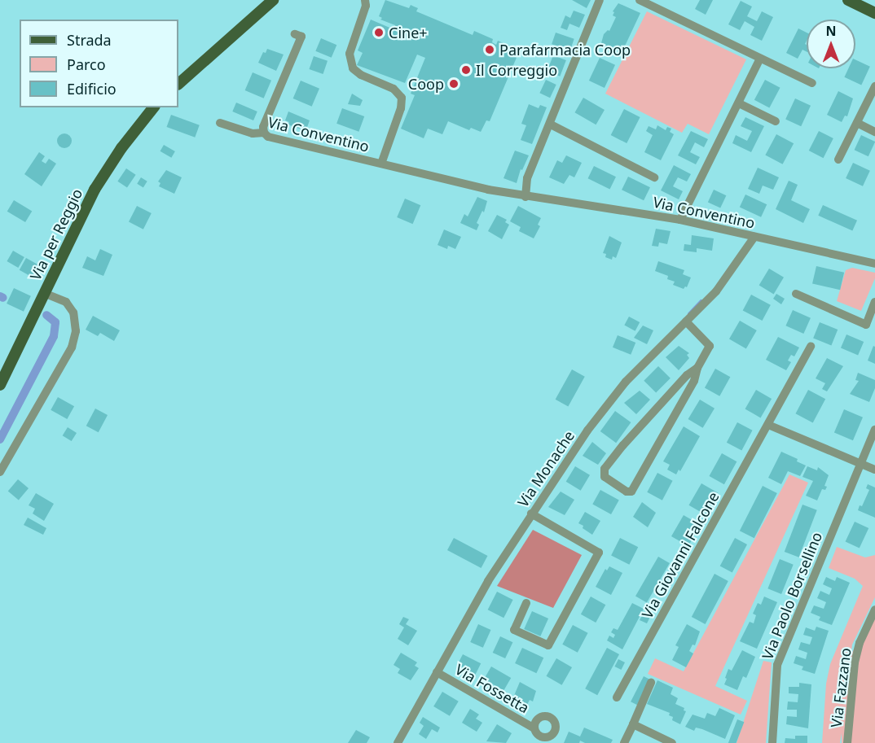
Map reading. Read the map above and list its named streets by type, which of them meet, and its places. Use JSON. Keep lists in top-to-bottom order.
{
  "streets": {
    "main road": ["Via per Reggio"],
    "street": [
      "Via Conventino",
      "Via Monache",
      "Via Giovanni Falcone",
      "Via Paolo Borsellino",
      "Via Fazzano",
      "Via Fossetta"
    ]
  },
  "crossings": [
    ["Via Conventino", "Via Monache"],
    ["Via Monache", "Via Fossetta"]
  ],
  "places": [
    "Cine+",
    "Parafarmacia Coop",
    "Il Correggio",
    "Coop"
  ],
  "legend": ["Strada", "Parco", "Edificio"],
  "north": "top"
}
